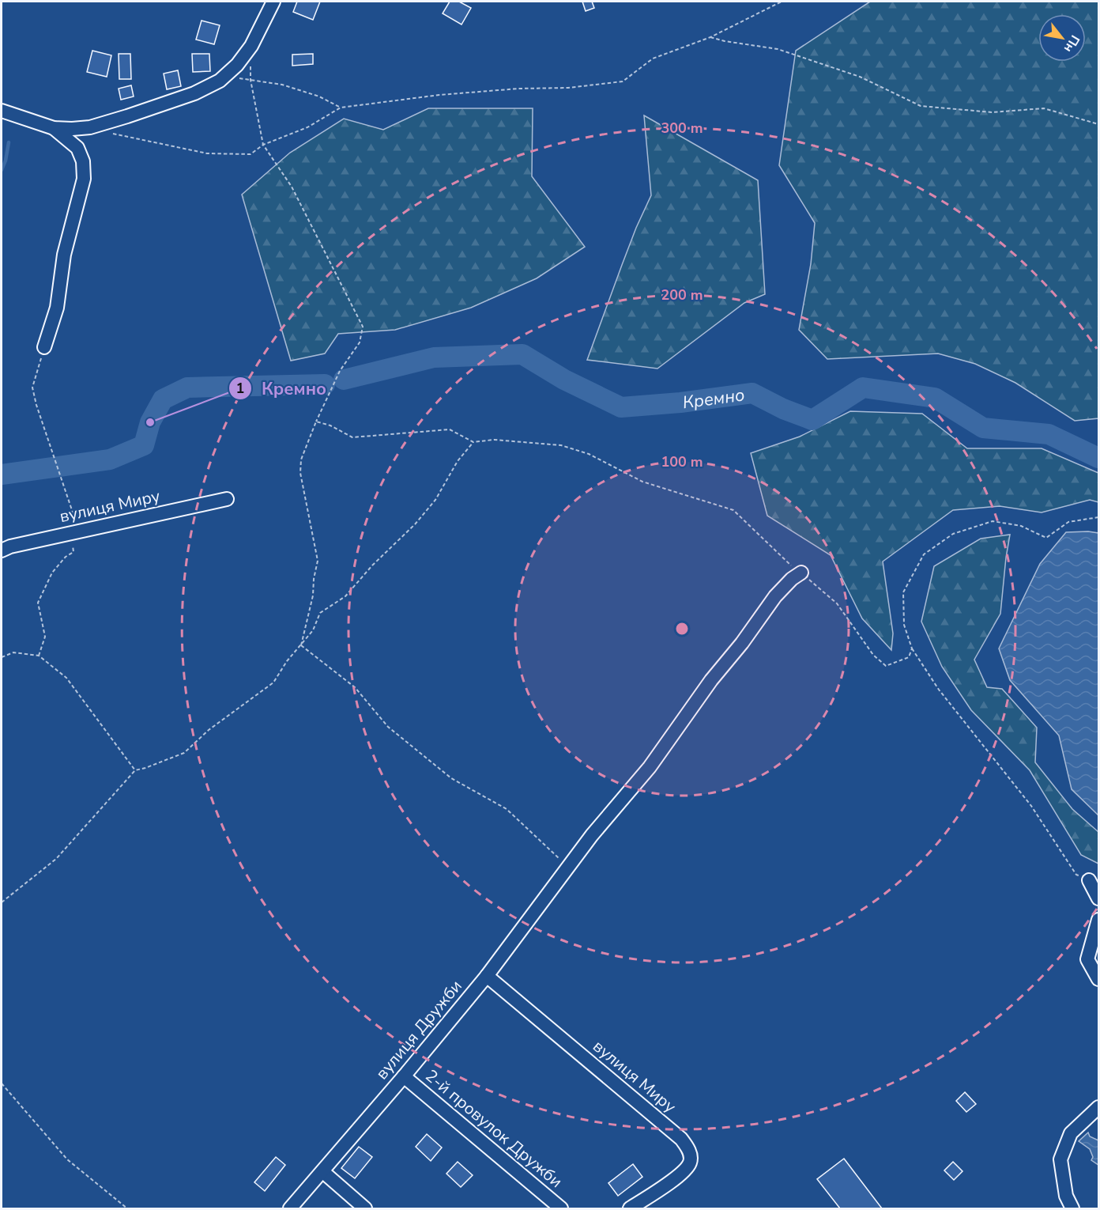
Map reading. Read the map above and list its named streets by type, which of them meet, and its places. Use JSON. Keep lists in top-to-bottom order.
{
  "streets": {
    "street": ["вулиця Миру", "вулиця Дружби", "2-й провулок Дружби"]
  },
  "crossings": [
    ["вулиця Миру", "вулиця Дружби"],
    ["вулиця Дружби", "2-й провулок Дружби"]
  ],
  "water": ["Кремно"],
  "places": ["Кремно"],
  "north": "bottom right",
  "rings": ["300 m", "200 m", "100 m"]
}
